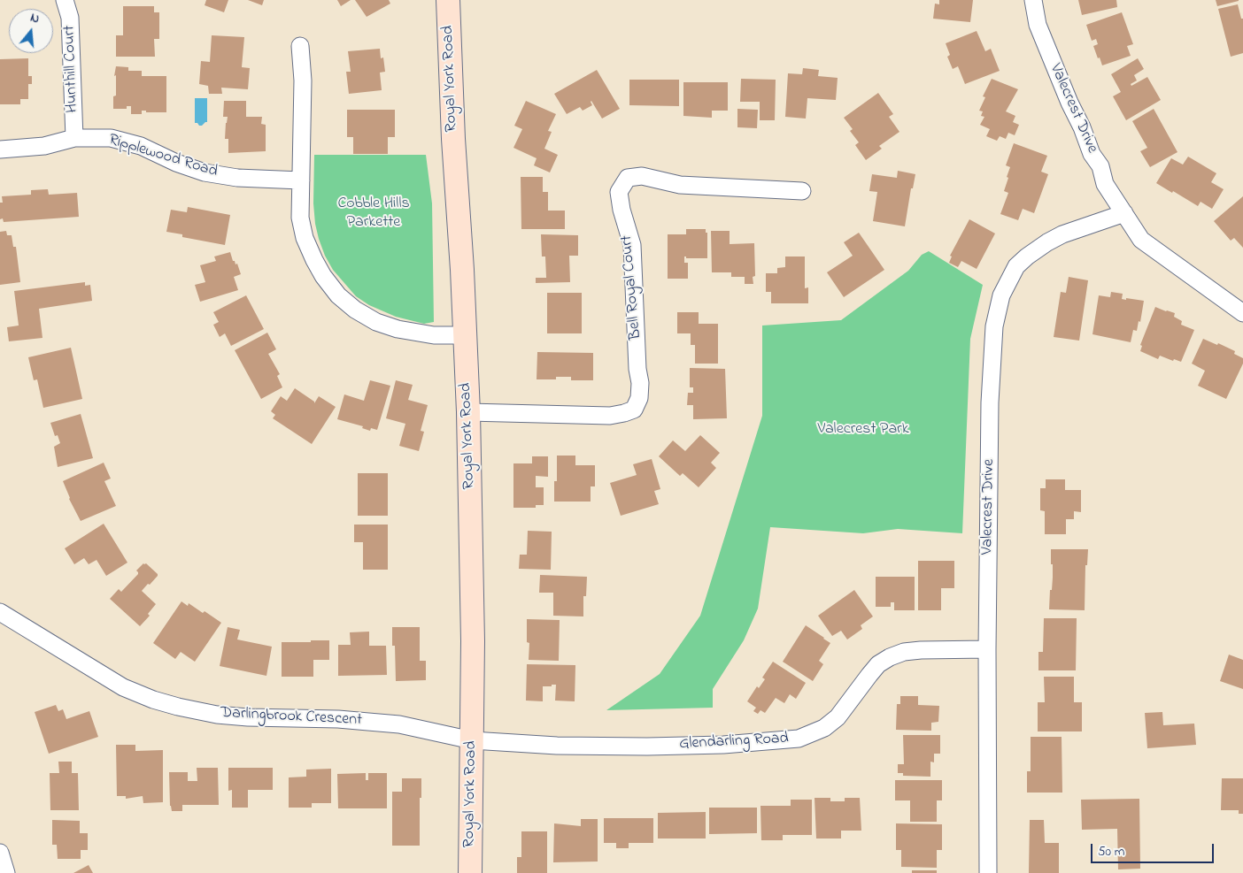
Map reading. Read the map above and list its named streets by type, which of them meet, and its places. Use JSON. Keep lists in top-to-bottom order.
{
  "streets": {
    "main road": ["Royal York Road"],
    "street": [
      "Hunthill Court",
      "Valecrest Drive",
      "Ripplewood Road",
      "Bell Royal Court",
      "Darlingbrook Crescent",
      "Glendarling Road"
    ]
  },
  "crossings": [
    ["Hunthill Court", "Ripplewood Road"],
    ["Royal York Road", "Bell Royal Court"],
    ["Royal York Road", "Darlingbrook Crescent"],
    ["Royal York Road", "Glendarling Road"],
    ["Valecrest Drive", "Glendarling Road"],
    ["Darlingbrook Crescent", "Glendarling Road"]
  ],
  "parks": ["Cobble Hills Parkette", "Valecrest Park"],
  "scale_bar": "50 m",
  "north": "top"
}
